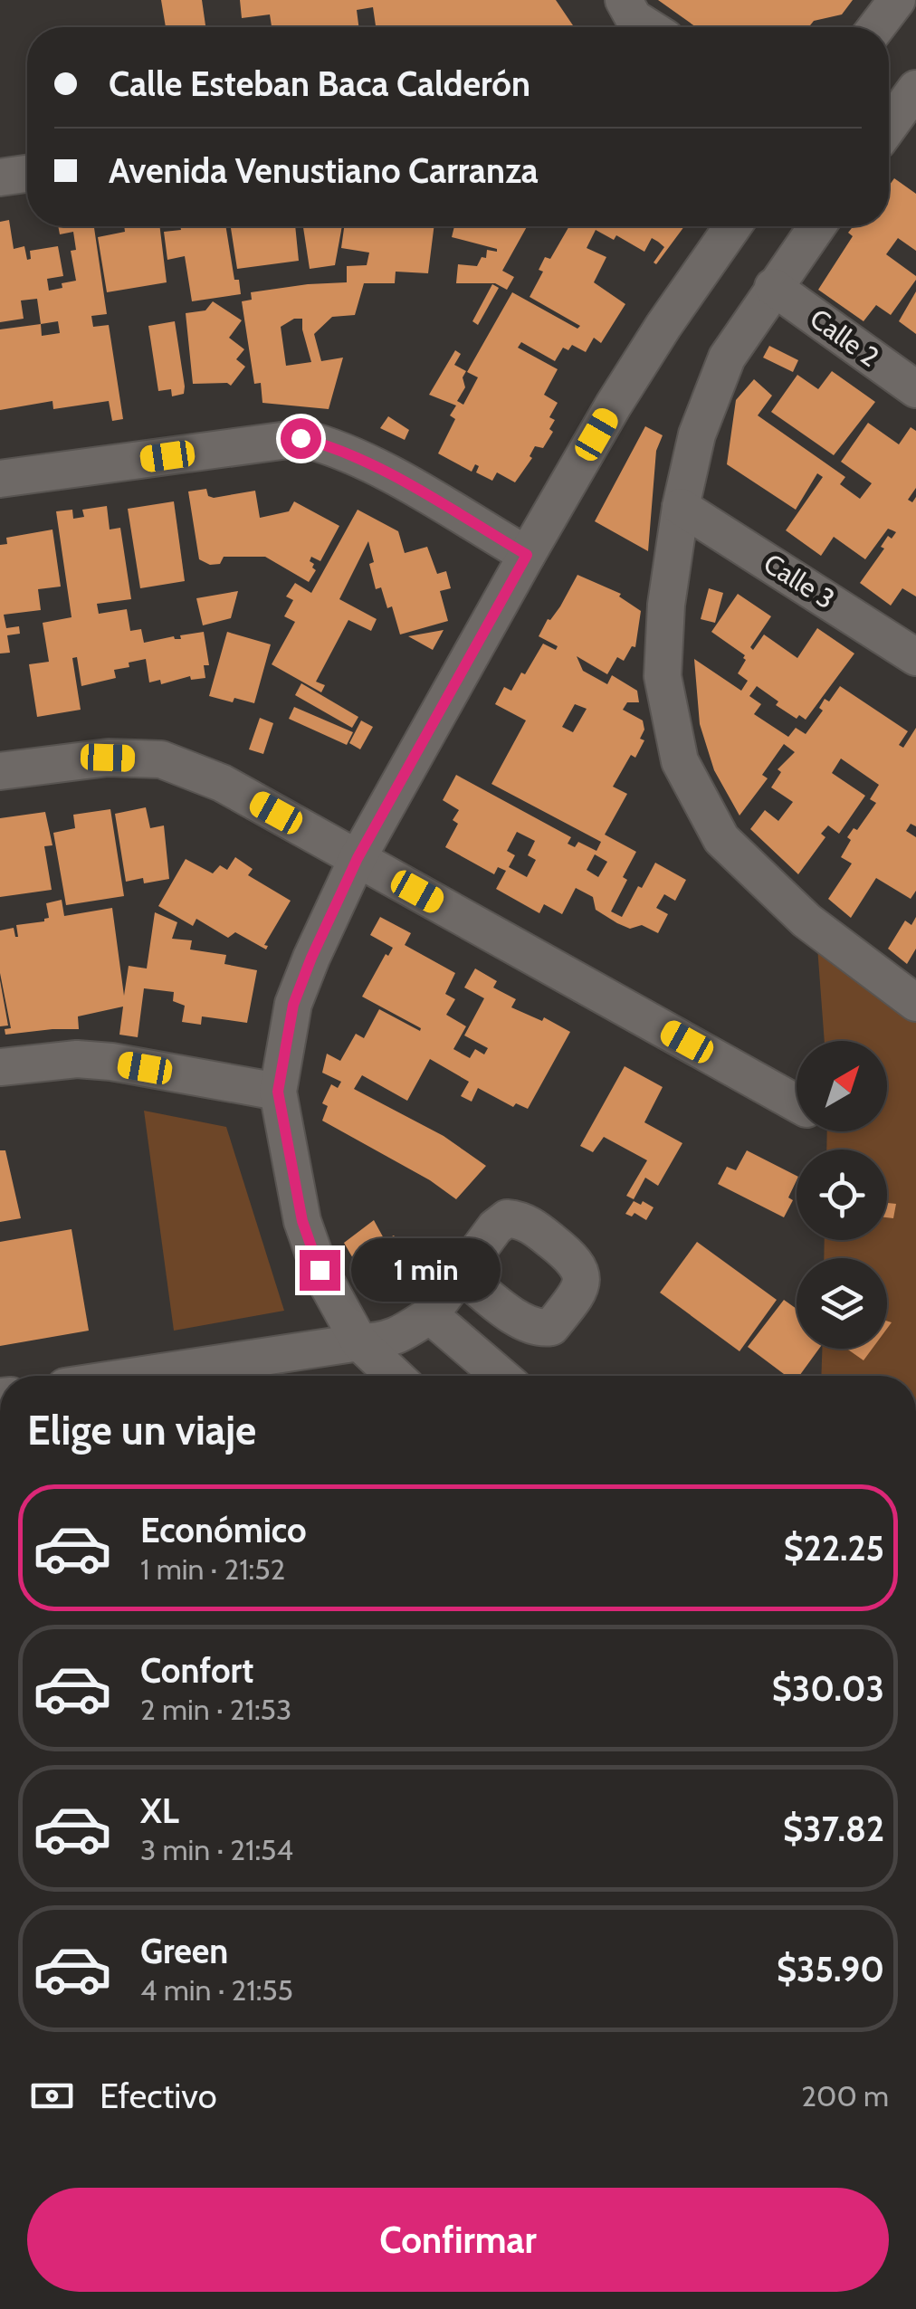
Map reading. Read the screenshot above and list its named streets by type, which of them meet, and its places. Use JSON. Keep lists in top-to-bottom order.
{
  "streets": {
    "street": ["Calle 2", "Calle 3"]
  },
  "north": "top right",
  "page": {
    "banner": ["Calle Esteban Baca Calderón", "Avenida Venustiano Carranza"],
    "bubble": "1 min",
    "heading": "Elige un viaje",
    "list": [
      {
        "name": "Económico",
        "note": "1 min · 21:52",
        "value": "$22.25"
      },
      {
        "name": "Confort",
        "note": "2 min · 21:53",
        "value": "$30.03"
      },
      {
        "name": "XL",
        "note": "3 min · 21:54",
        "value": "$37.82"
      },
      {
        "name": "Green",
        "note": "4 min · 21:55",
        "value": "$35.90"
      }
    ],
    "pay": ["Efectivo", "200 m"],
    "buttons": "Confirmar"
  }
}
